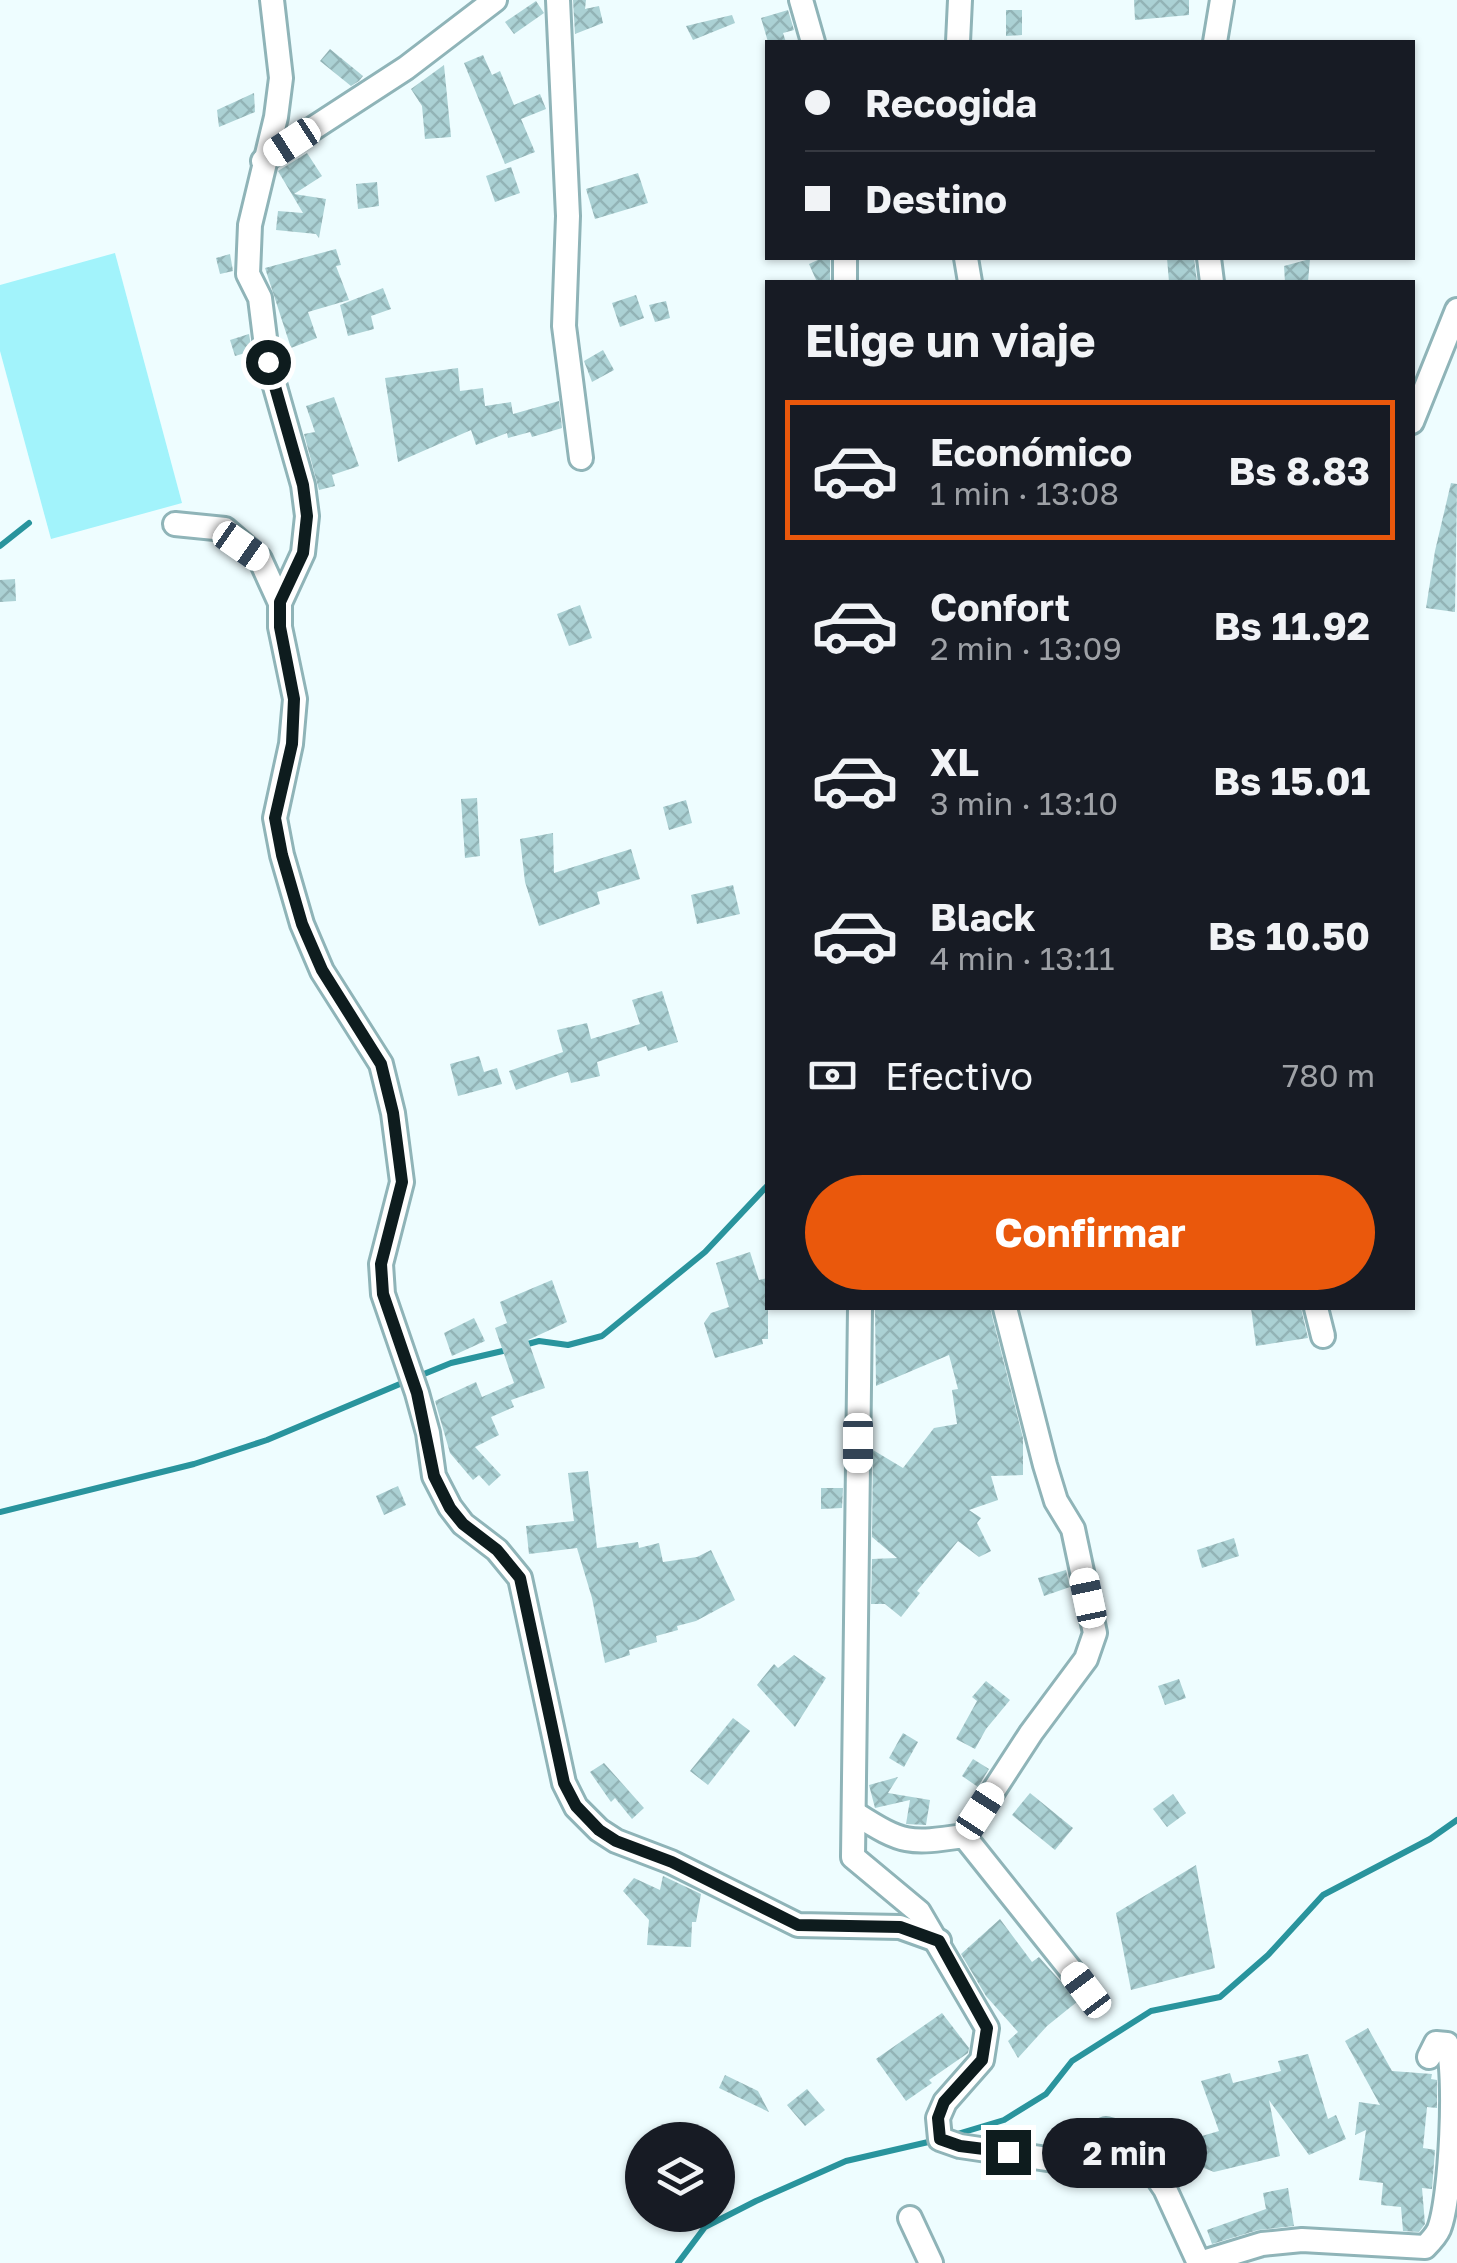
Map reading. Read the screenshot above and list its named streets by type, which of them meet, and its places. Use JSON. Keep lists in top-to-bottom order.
{
  "page": {
    "banner": ["Recogida", "Destino"],
    "heading": "Elige un viaje",
    "list": [
      {
        "name": "Económico",
        "note": "1 min · 13:08",
        "value": "Bs 8.83"
      },
      {
        "name": "Confort",
        "note": "2 min · 13:09",
        "value": "Bs 11.92"
      },
      {
        "name": "XL",
        "note": "3 min · 13:10",
        "value": "Bs 15.01"
      },
      {
        "name": "Black",
        "note": "4 min · 13:11",
        "value": "Bs 10.50"
      }
    ],
    "pay": ["Efectivo", "780 m"],
    "buttons": "Confirmar",
    "bubble": "2 min"
  }
}
